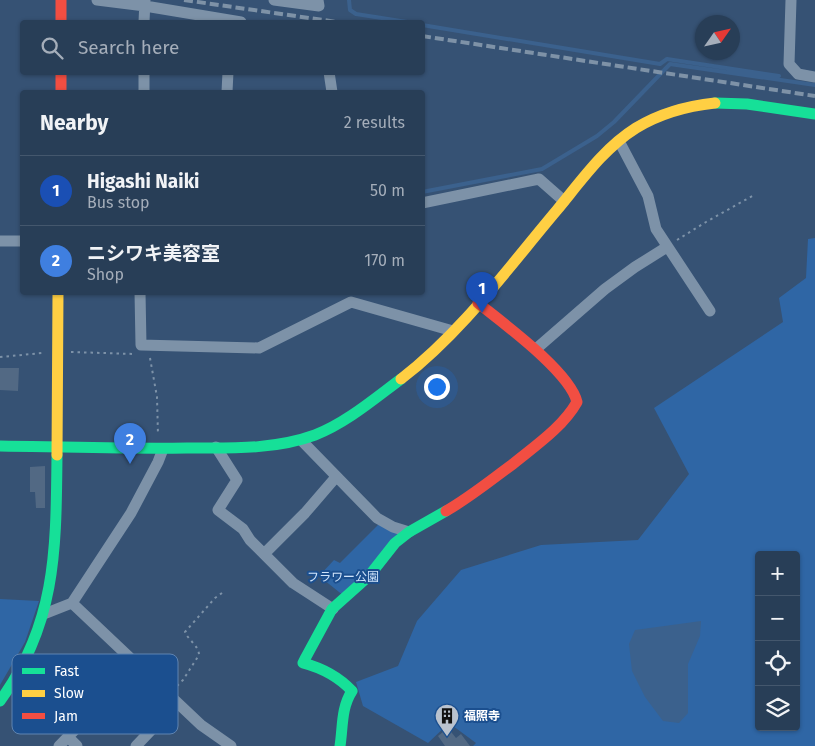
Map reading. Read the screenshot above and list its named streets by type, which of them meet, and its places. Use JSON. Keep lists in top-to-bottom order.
{
  "parks": ["フラワー公園"],
  "places": {
    "building": ["福照寺"]
  },
  "legend": ["Fast", "Slow", "Jam"],
  "north": "top right",
  "page": {
    "search": "Search here",
    "heading": ["Nearby", "2 results"],
    "list": [
      {
        "mark": "1",
        "name": "Higashi Naiki",
        "note": "Bus stop",
        "value": "50 m"
      },
      {
        "mark": "2",
        "name": "ニシワキ美容室",
        "note": "Shop",
        "value": "170 m"
      }
    ],
    "pins": ["1", "2"],
    "map_buttons": ["+", "−"]
  }
}
